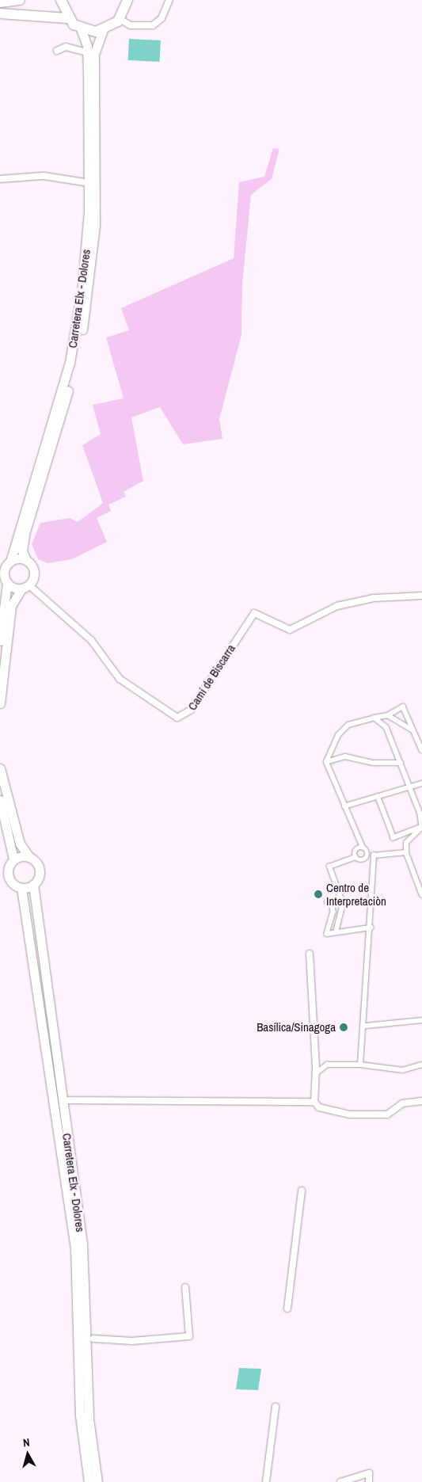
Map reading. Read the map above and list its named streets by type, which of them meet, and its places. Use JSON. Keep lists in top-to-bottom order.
{
  "streets": {
    "main road": ["Carretera Elx - Dolores"],
    "street": ["Camí de Biscarra"]
  },
  "crossings": [
    ["Carretera Elx - Dolores", "Camí de Biscarra"]
  ],
  "places": ["Centro de Interpretaciòn", "Basílica/Sinagoga"],
  "north": "top"
}
